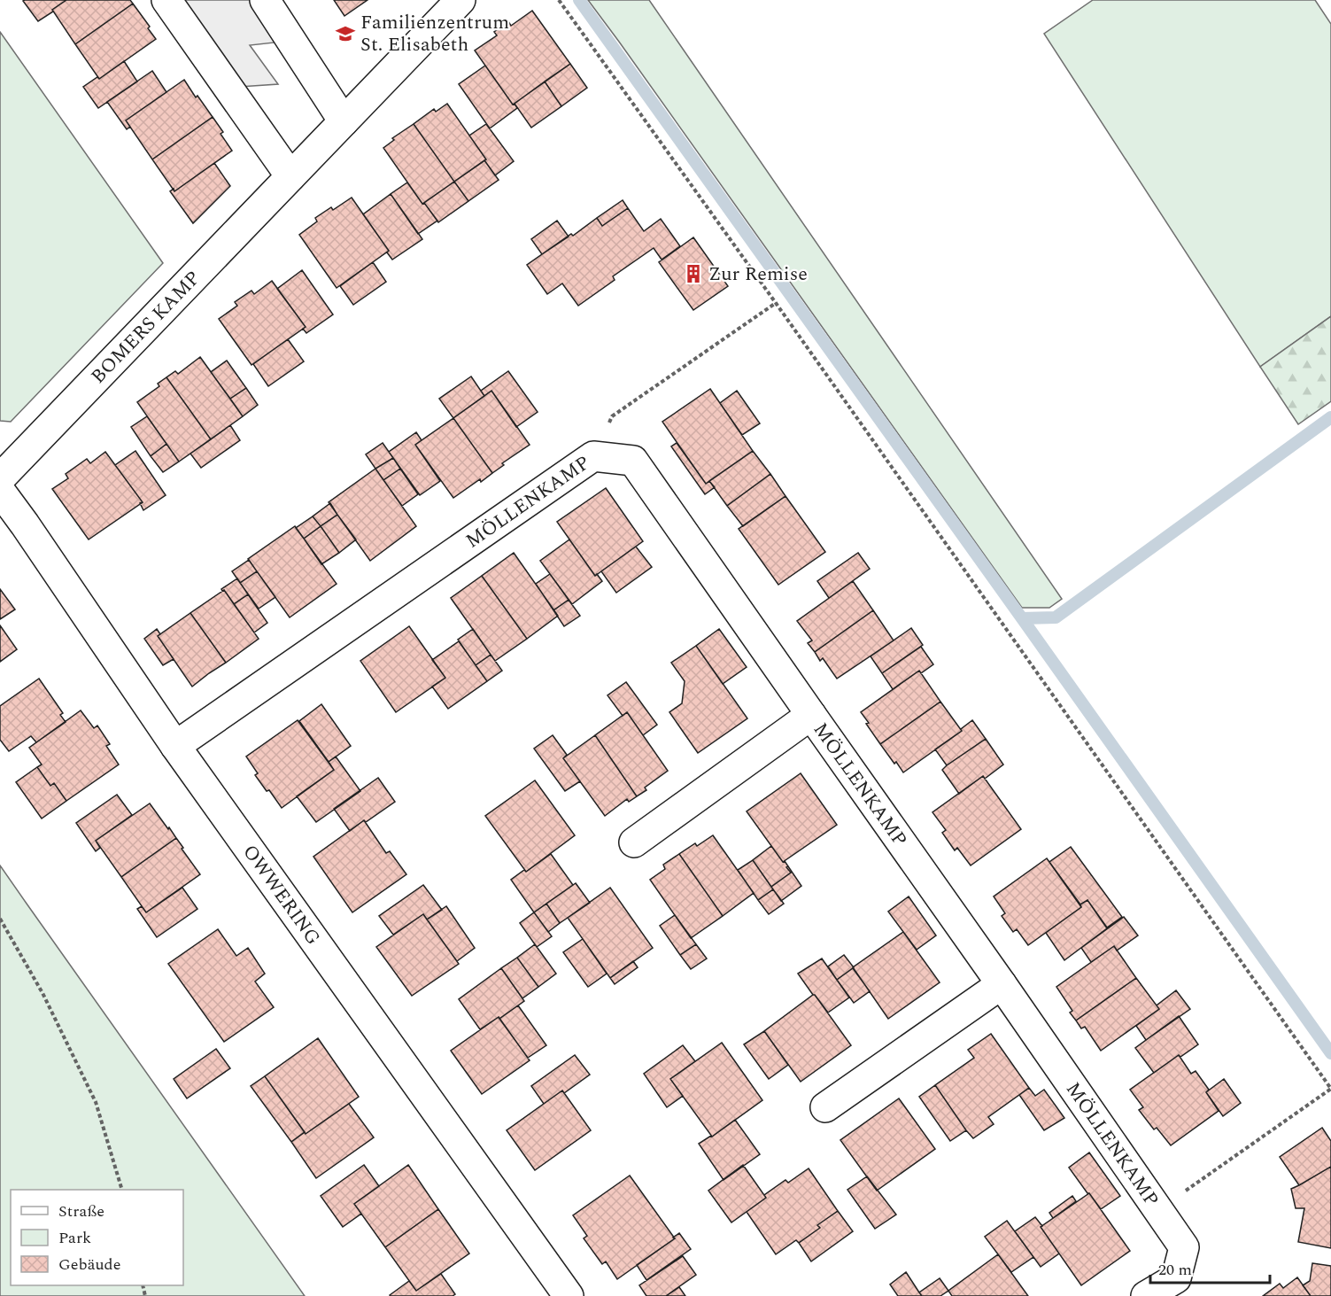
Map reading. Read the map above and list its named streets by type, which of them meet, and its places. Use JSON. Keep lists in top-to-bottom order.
{
  "streets": {
    "street": ["BOMERS KAMP", "MÖLLENKAMP", "OWWERING"]
  },
  "crossings": [
    ["MÖLLENKAMP", "OWWERING"]
  ],
  "places": {
    "school or university": ["Familienzentrum St. Elisabeth"],
    "building": ["Zur Remise"]
  },
  "legend": ["Straße", "Park", "Gebäude"],
  "scale_bar": "20 m"
}
